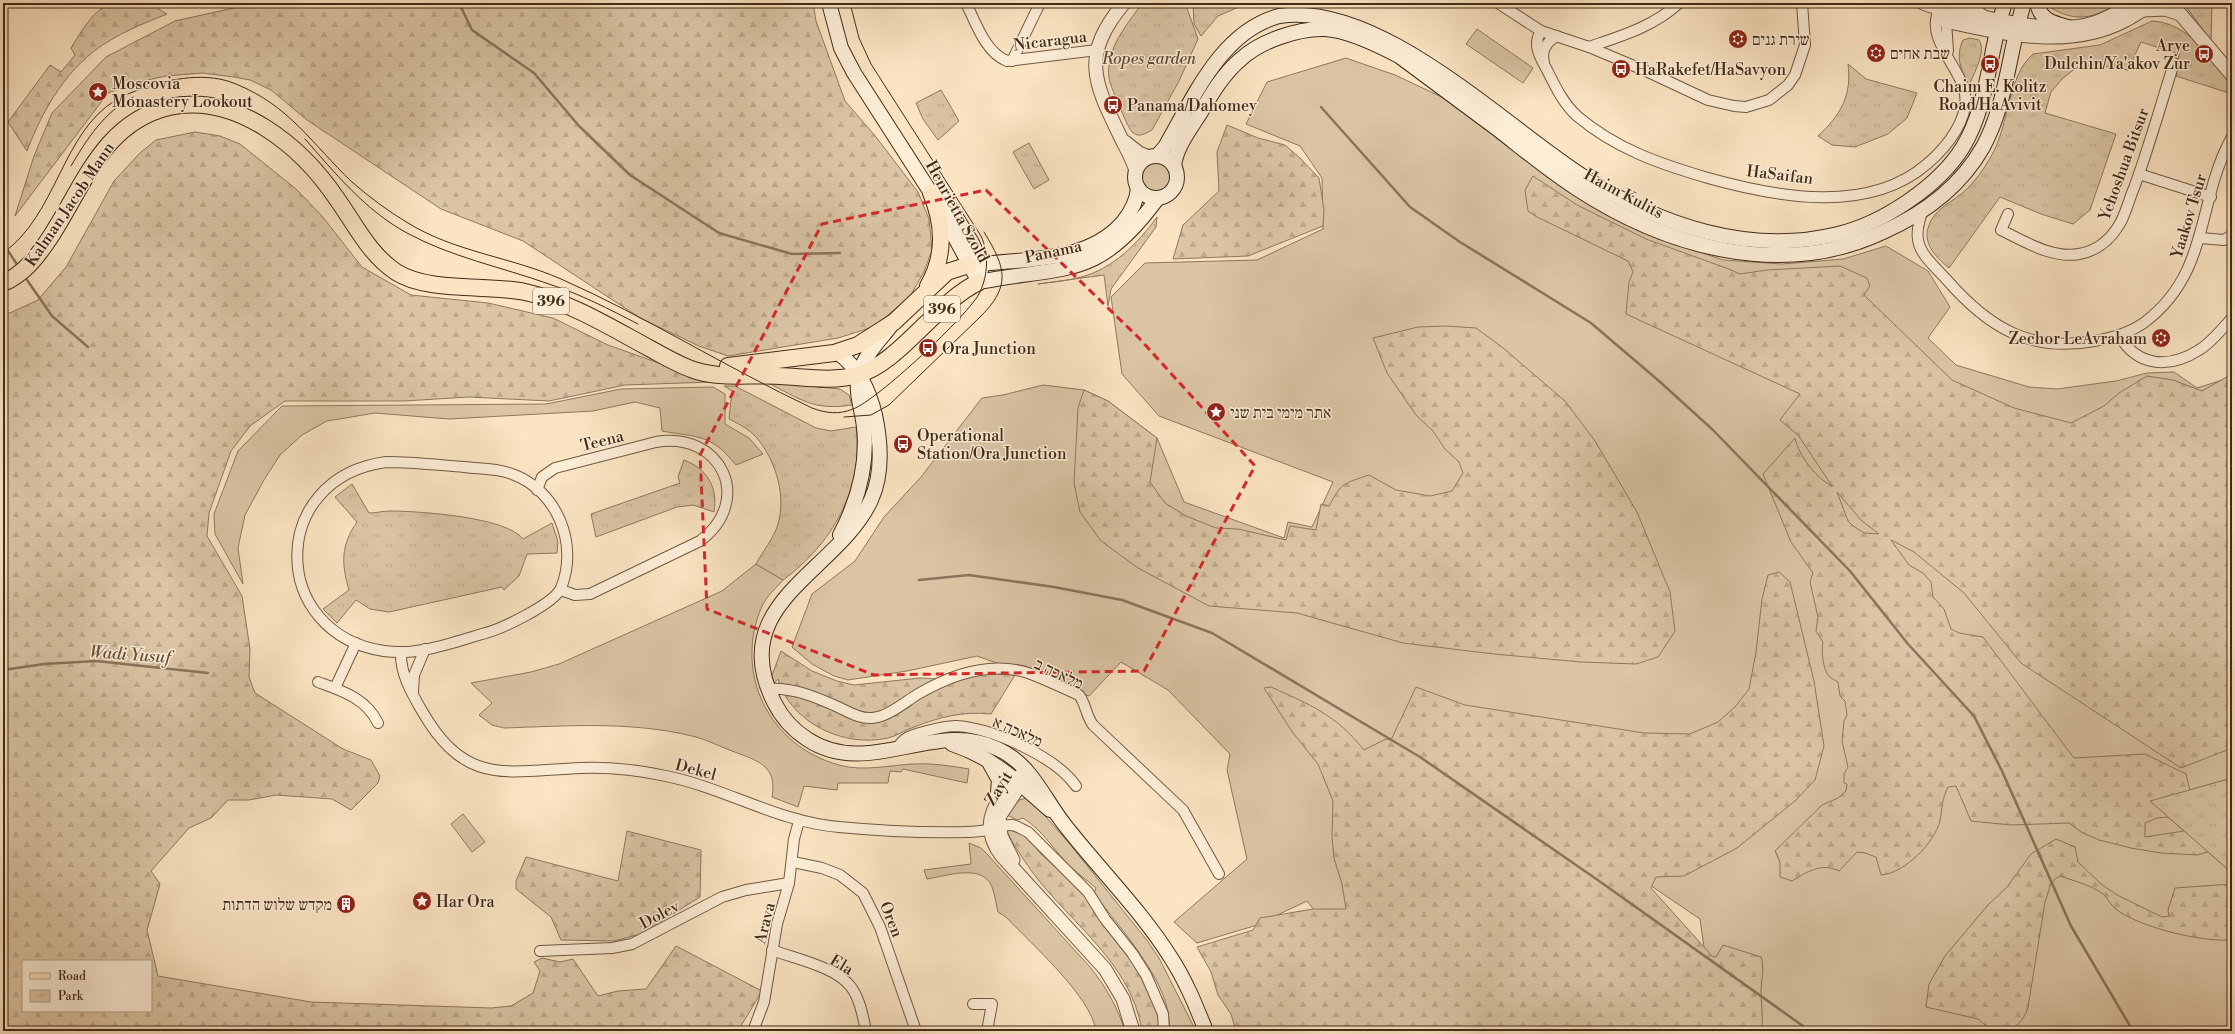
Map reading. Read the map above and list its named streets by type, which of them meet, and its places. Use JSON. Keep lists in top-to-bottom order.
{
  "streets": {
    "main road": [
      "Haim Kulits",
      "Kalman Jacob Mann",
      "Henrietta Szold",
      "Panama",
      "396"
    ],
    "street": [
      "Nicaragua",
      "Yehoshua Bitsur",
      "HaSaifan",
      "Yaakov Tsur",
      "Teena",
      "מלאכה ב",
      "מלאכה א",
      "Dekel",
      "Zayit",
      "Dolev",
      "Oren",
      "Arava",
      "Ela"
    ]
  },
  "crossings": [
    ["Haim Kulits", "Yaakov Tsur"],
    ["Haim Kulits", "Panama"],
    ["Kalman Jacob Mann", "Henrietta Szold"],
    ["Kalman Jacob Mann", "Panama"],
    ["Henrietta Szold", "Panama"],
    ["Dekel", "Zayit"],
    ["Dekel", "Arava"],
    ["Dolev", "Arava"],
    ["Oren", "Arava"],
    ["Arava", "Ela"]
  ],
  "water": ["Wadi Yusuf"],
  "parks": ["Ropes garden"],
  "places": {
    "synagogue": ["שירת גנים", "שבת אחים", "Zechor LeAvraham"],
    "bus stop": [
      "Arye Dulchin/Ya'akov Zur",
      "Chaim E. Kolitz Road/HaAvivit",
      "HaRakefet/HaSavyon",
      "Panama/Dahomey",
      "Ora Junction",
      "Operational Station/Ora Junction"
    ],
    "place": ["Moscovia Monastery Lookout", "אתר מימי בית שני", "Har Ora"],
    "building": ["מקדש שלוש הדתות"]
  },
  "legend": ["Road", "Park"]
}
